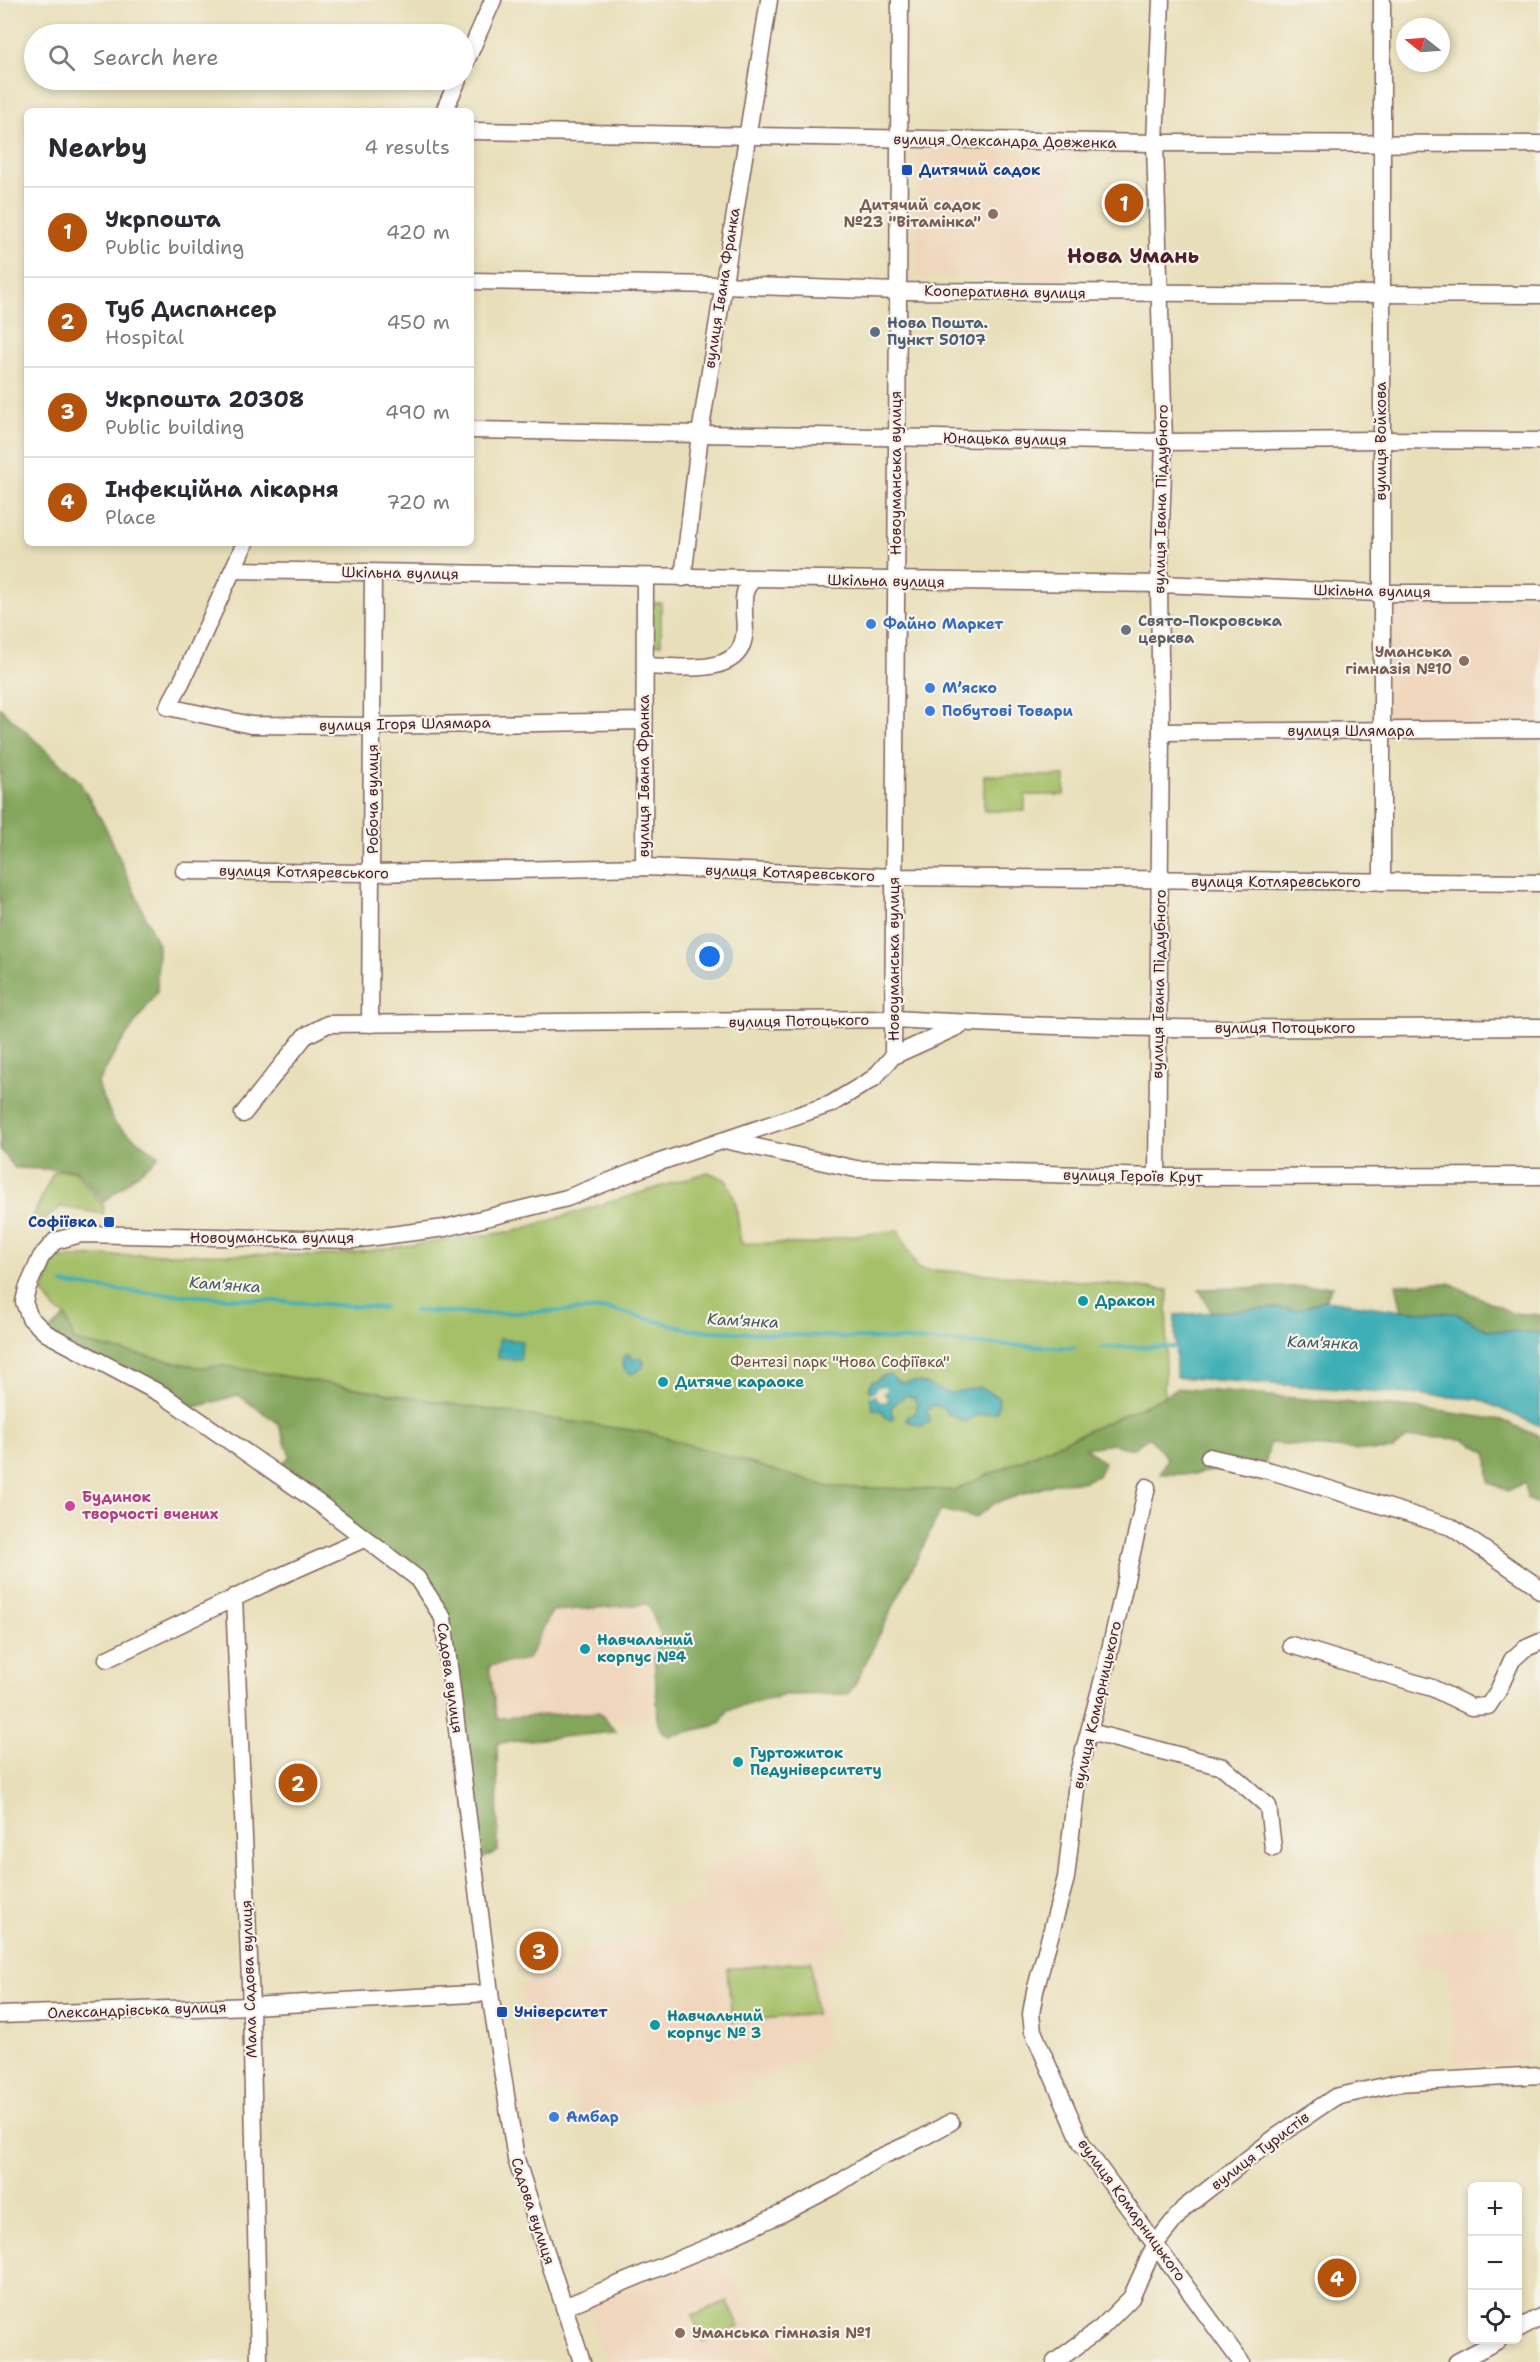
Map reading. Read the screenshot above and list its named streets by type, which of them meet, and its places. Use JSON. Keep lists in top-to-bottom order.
{
  "streets": {
    "street": [
      "вулиця Олександра Довженка",
      "вулиця Івана Франка",
      "Кооперативна вулиця",
      "Юнацька вулиця",
      "вулиця Войкова",
      "Новоуманська вулиця",
      "вулиця Івана Піддубного",
      "Шкільна вулиця",
      "вулиця Ігоря Шлямара",
      "вулиця Шлямара",
      "Робоча вулиця",
      "вулиця Котляревського",
      "вулиця Потоцького",
      "вулиця Героїв Крут",
      "Садова вулиця",
      "вулиця Комарницького",
      "Мала Садова вулиця",
      "Олександрівська вулиця",
      "вулиця Туристів"
    ]
  },
  "crossings": [
    ["вулиця Олександра Довженка", "вулиця Івана Франка"],
    ["вулиця Олександра Довженка", "вулиця Войкова"],
    ["вулиця Олександра Довженка", "Новоуманська вулиця"],
    ["вулиця Олександра Довженка", "вулиця Івана Піддубного"],
    ["вулиця Івана Франка", "Кооперативна вулиця"],
    ["вулиця Івана Франка", "Юнацька вулиця"],
    ["вулиця Івана Франка", "Шкільна вулиця"],
    ["вулиця Івана Франка", "вулиця Ігоря Шлямара"],
    ["вулиця Івана Франка", "вулиця Котляревського"],
    ["Кооперативна вулиця", "вулиця Войкова"],
    ["Кооперативна вулиця", "Новоуманська вулиця"],
    ["Кооперативна вулиця", "вулиця Івана Піддубного"],
    ["Юнацька вулиця", "вулиця Войкова"],
    ["Юнацька вулиця", "Новоуманська вулиця"],
    ["Юнацька вулиця", "вулиця Івана Піддубного"],
    ["вулиця Войкова", "Шкільна вулиця"],
    ["вулиця Войкова", "вулиця Шлямара"],
    ["вулиця Войкова", "вулиця Котляревського"],
    ["Новоуманська вулиця", "Шкільна вулиця"],
    ["Новоуманська вулиця", "вулиця Котляревського"],
    ["Новоуманська вулиця", "вулиця Потоцького"],
    ["Новоуманська вулиця", "вулиця Героїв Крут"],
    ["Новоуманська вулиця", "Садова вулиця"],
    ["вулиця Івана Піддубного", "Шкільна вулиця"],
    ["вулиця Івана Піддубного", "вулиця Шлямара"],
    ["вулиця Івана Піддубного", "вулиця Котляревського"],
    ["вулиця Івана Піддубного", "вулиця Потоцького"],
    ["вулиця Івана Піддубного", "вулиця Героїв Крут"],
    ["Шкільна вулиця", "вулиця Ігоря Шлямара"],
    ["Шкільна вулиця", "Робоча вулиця"],
    ["вулиця Ігоря Шлямара", "Робоча вулиця"],
    ["Робоча вулиця", "вулиця Котляревського"],
    ["Робоча вулиця", "вулиця Потоцького"],
    ["Садова вулиця", "Олександрівська вулиця"],
    ["вулиця Комарницького", "вулиця Туристів"],
    ["Мала Садова вулиця", "Олександрівська вулиця"]
  ],
  "districts": ["Нова Умань"],
  "water": ["Кам'янка"],
  "parks": ["Фентезі парк \"Нова Софіївка\""],
  "places": {
    "transit": ["Дитячий садок", "Софіївка", "Університет"],
    "other": [
      "Дитячий садок №23 \"Вітамінка\"",
      "Нова Пошта. Пункт 50107",
      "Файно Маркет",
      "Свято-Покровська церква",
      "Уманська гімназія №10",
      "Мʼяско",
      "Побутові Товари",
      "Дракон",
      "Дитяче караоке",
      "Будинок творчості вчених",
      "Навчальний корпус №4",
      "Гуртожиток Педуніверситету",
      "Навчальний корпус № 3",
      "Амбар",
      "Уманська гімназія №1"
    ]
  },
  "north": "left",
  "page": {
    "search": "Search here",
    "heading": ["Nearby", "4 results"],
    "pins": [
      "1",
      "2",
      "3",
      "4"
    ],
    "list": [
      {
        "mark": "1",
        "name": "Укрпошта",
        "note": "Public building",
        "value": "420 m"
      },
      {
        "mark": "2",
        "name": "Туб Диспансер",
        "note": "Hospital",
        "value": "450 m"
      },
      {
        "mark": "3",
        "name": "Укрпошта 20308",
        "note": "Public building",
        "value": "490 m"
      },
      {
        "mark": "4",
        "name": "Інфекційна лікарня",
        "note": "Place",
        "value": "720 m"
      }
    ],
    "map_buttons": ["+", "−"]
  }
}
